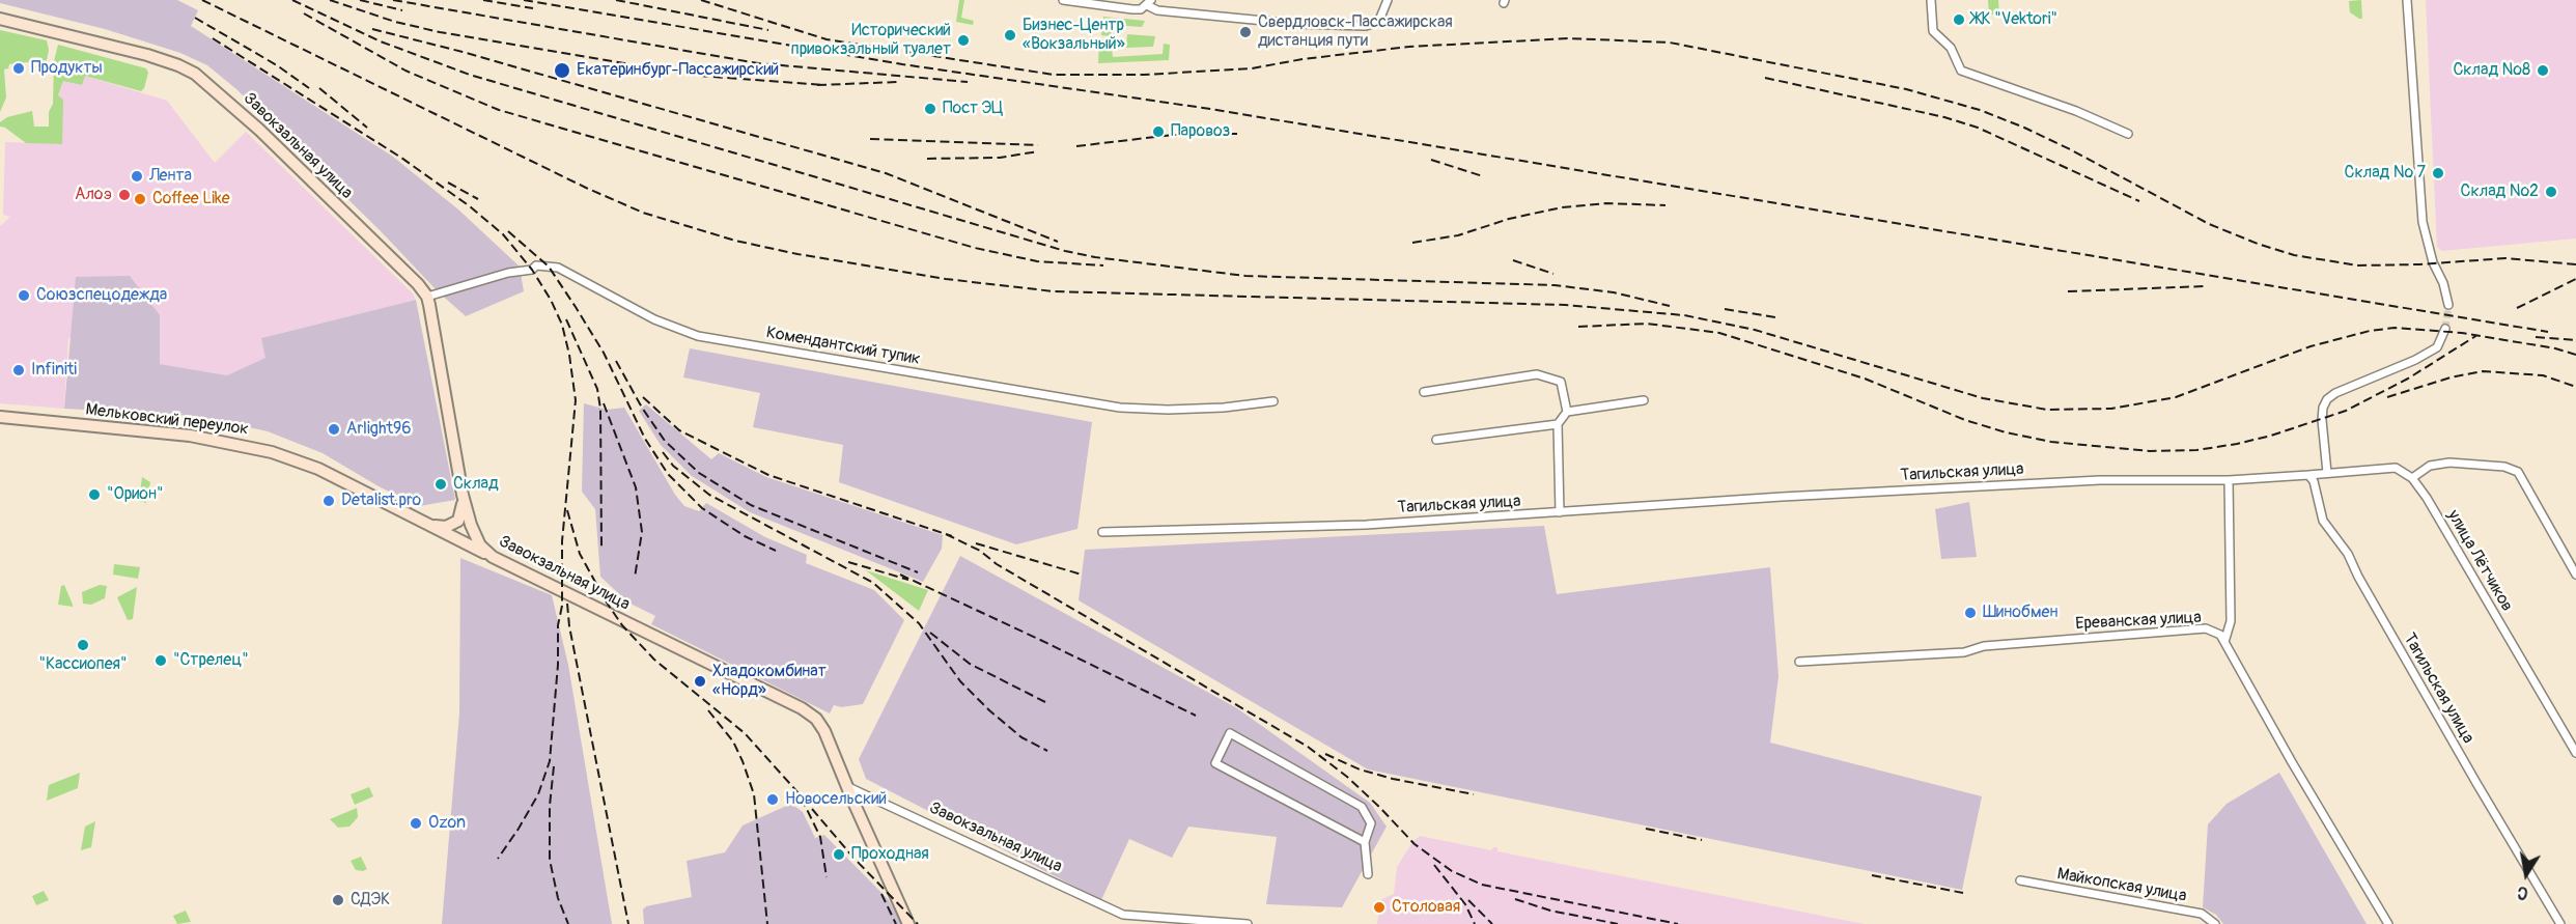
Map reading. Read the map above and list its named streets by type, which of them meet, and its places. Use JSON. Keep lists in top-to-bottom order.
{
  "streets": {
    "main road": ["Завокзальная улица", "Мельковский переулок"],
    "street": [
      "Комендантский тупик",
      "Тагильская улица",
      "улица Лётчиков",
      "Ереванская улица",
      "Майкопская улица"
    ]
  },
  "crossings": [
    ["Завокзальная улица", "Комендантский тупик"],
    ["Завокзальная улица", "Мельковский переулок"]
  ],
  "places": [
    "ЖК \"Vektori\"",
    "Свердловск-Пассажирская дистанция пути",
    "Бизнес-Центр «Вокзальный»",
    "Исторический привокзальный туалет",
    "Продукты",
    "Екатеринбург-Пассажирский",
    "Склад №8",
    "Пост ЭЦ",
    "Паровоз",
    "Склад № 7",
    "Лента",
    "Склад №2",
    "Алоэ",
    "Coffee Like",
    "Союзспецодежда",
    "Infiniti",
    "Arlight96",
    "Склад",
    "\"Орион\"",
    "Detalist.pro",
    "Шинобмен",
    "\"Кассиопея\"",
    "\"Стрелец\"",
    "Хладокомбинат «Норд»",
    "Новосельский",
    "Ozon",
    "Проходная",
    "СДЭК",
    "Столовая"
  ],
  "north": "bottom"
}
